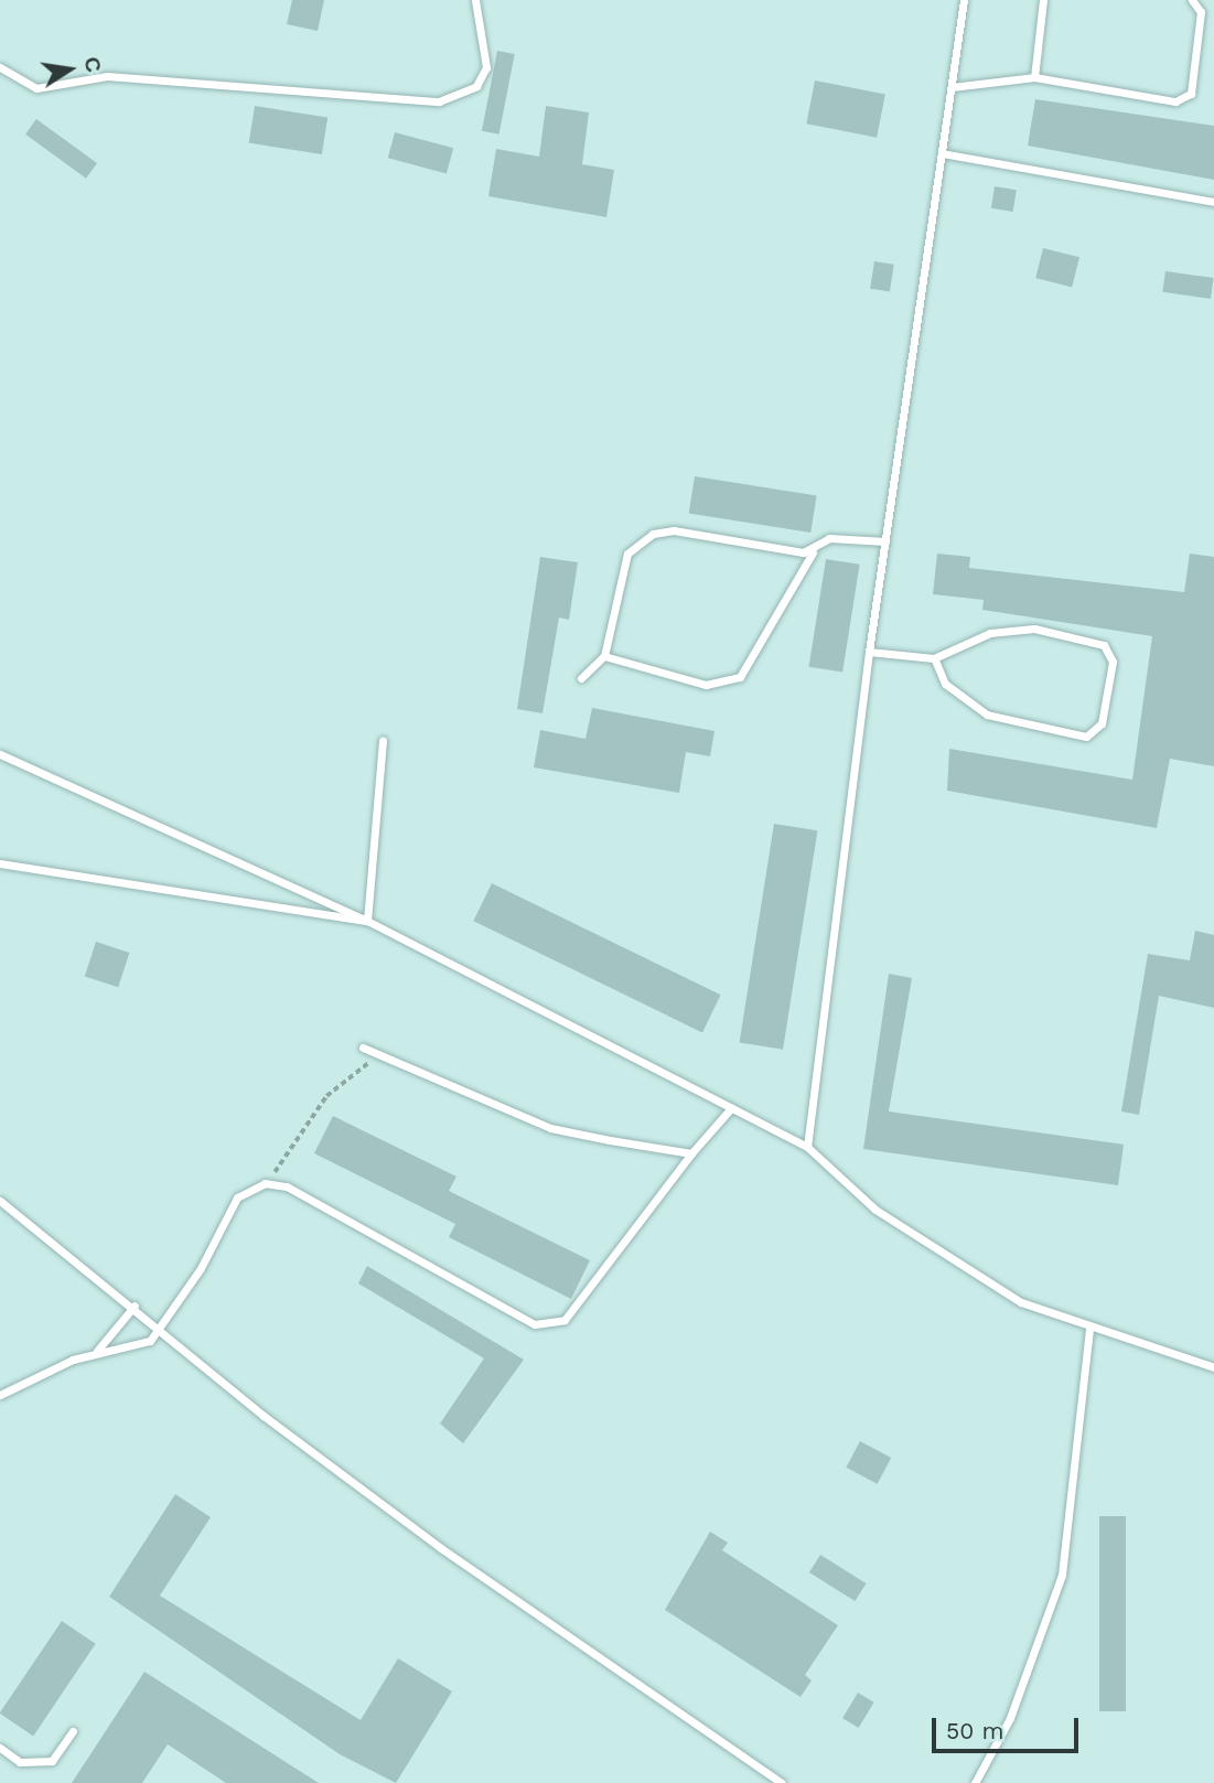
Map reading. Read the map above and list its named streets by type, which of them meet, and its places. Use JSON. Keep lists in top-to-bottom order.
{
  "scale_bar": "50 m",
  "north": "right"
}
